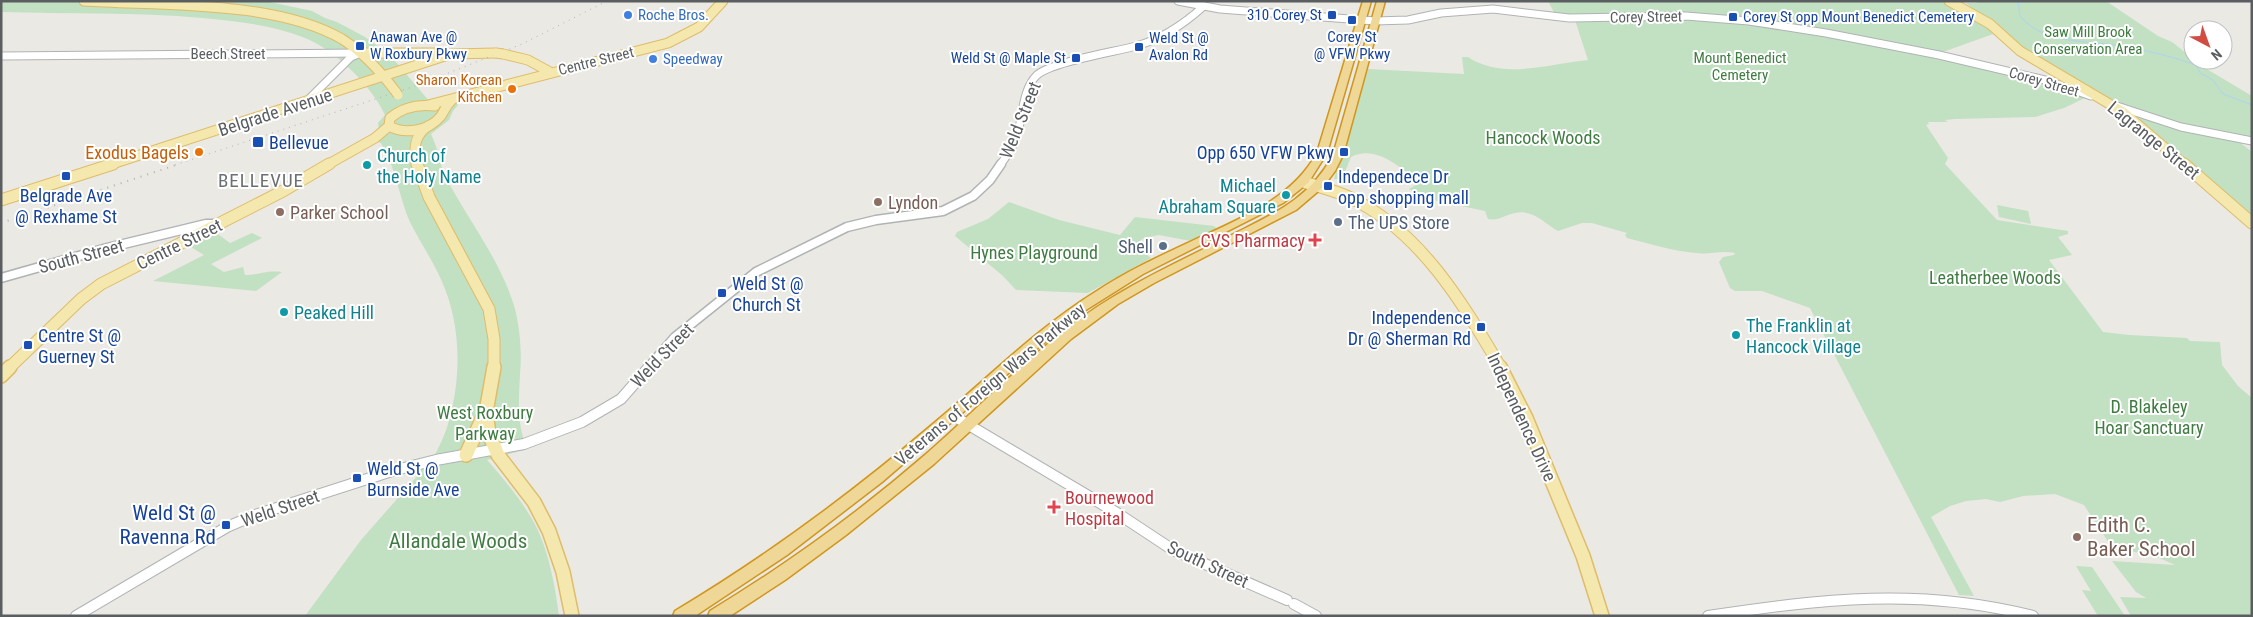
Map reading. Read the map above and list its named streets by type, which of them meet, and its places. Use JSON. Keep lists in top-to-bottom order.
{
  "streets": {
    "highway": ["Veterans of Foreign Wars Parkway"],
    "main road": [
      "Beech Street",
      "Centre Street",
      "Belgrade Avenue",
      "Lagrange Street",
      "Independence Drive"
    ],
    "street": ["Corey Street", "Weld Street", "South Street"]
  },
  "crossings": [
    ["Corey Street", "Weld Street"],
    ["Corey Street", "Lagrange Street"],
    ["Corey Street", "Veterans of Foreign Wars Parkway"],
    ["Beech Street", "Belgrade Avenue"],
    ["Centre Street", "Belgrade Avenue"],
    ["Centre Street", "South Street"],
    ["South Street", "Veterans of Foreign Wars Parkway"],
    ["Veterans of Foreign Wars Parkway", "Independence Drive"]
  ],
  "districts": ["BELLEVUE"],
  "parks": [
    "Saw Mill Brook Conservation Area",
    "Mount Benedict Cemetery",
    "Hancock Woods",
    "Hynes Playground",
    "Leatherbee Woods",
    "D. Blakeley Hoar Sanctuary",
    "West Roxbury Parkway",
    "Allandale Woods"
  ],
  "places": {
    "other": [
      "Roche Bros.",
      "Speedway",
      "Sharon Korean Kitchen",
      "Exodus Bagels",
      "Church of the Holy Name",
      "Michael Abraham Square",
      "Lyndon",
      "Parker School",
      "The UPS Store",
      "Shell",
      "Peaked Hill",
      "The Franklin at Hancock Village",
      "Edith C. Baker School"
    ],
    "transit": [
      "310 Corey St",
      "Corey St opp Mount Benedict Cemetery",
      "Corey St @ VFW Pkwy",
      "Anawan Ave @ W Roxbury Pkwy",
      "Weld St @ Avalon Rd",
      "Weld St @ Maple St",
      "Bellevue",
      "Opp 650 VFW Pkwy",
      "Belgrade Ave @ Rexhame St",
      "Independece Dr opp shopping mall",
      "Weld St @ Church St",
      "Independence Dr @ Sherman Rd",
      "Centre St @ Guerney St",
      "Weld St @ Burnside Ave",
      "Weld St @ Ravenna Rd"
    ],
    "health": ["CVS Pharmacy", "Bournewood Hospital"]
  },
  "north": "bottom right"
}
